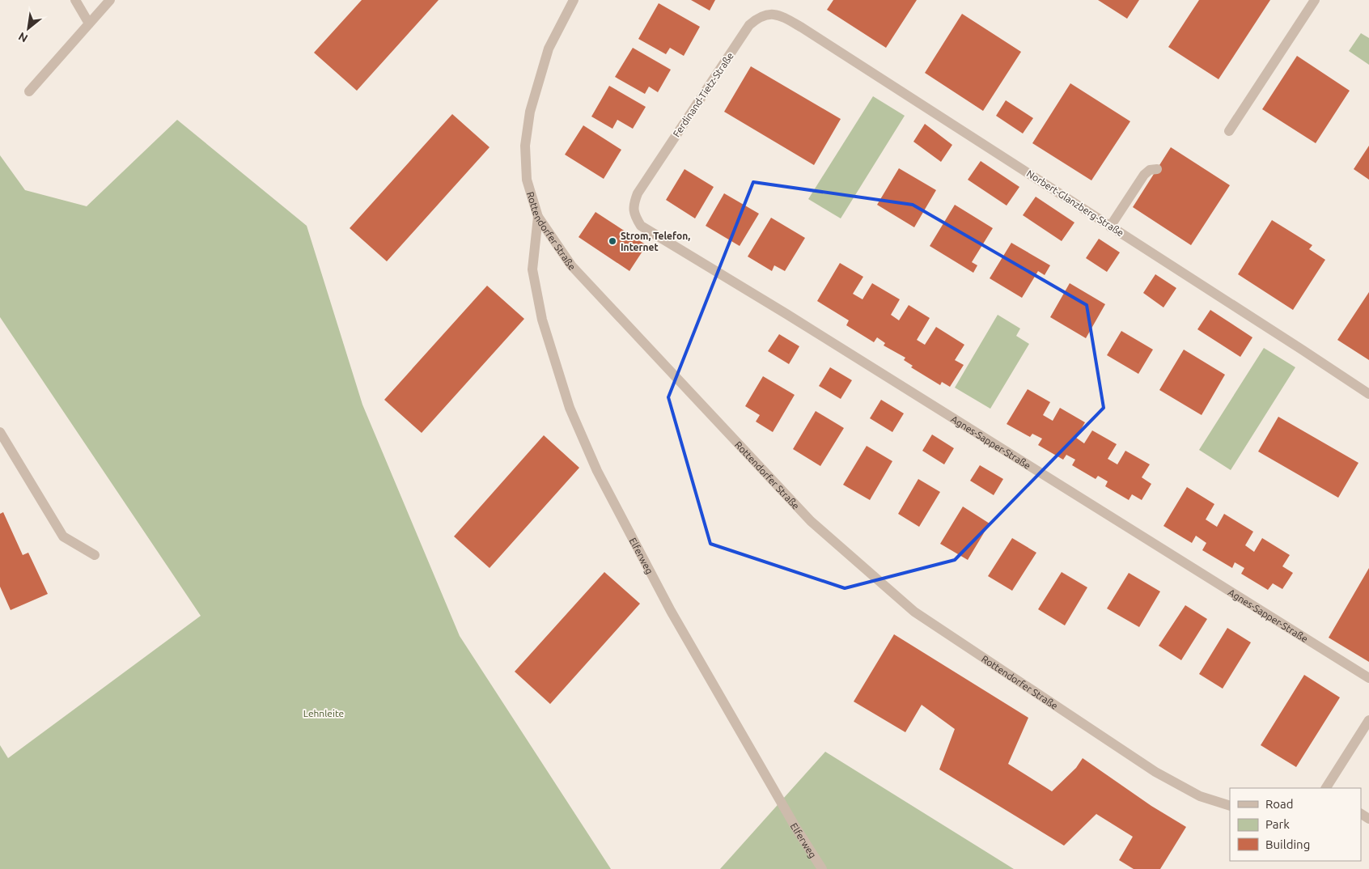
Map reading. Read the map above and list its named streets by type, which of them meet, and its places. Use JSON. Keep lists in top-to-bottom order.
{
  "streets": {
    "street": [
      "Ferdinand-Tietz-Straße",
      "Norbert-Glanzberg-Straße",
      "Rottendorfer Straße",
      "Agnes-Sapper-Straße",
      "Elferweg"
    ]
  },
  "crossings": [
    ["Ferdinand-Tietz-Straße", "Norbert-Glanzberg-Straße"],
    ["Ferdinand-Tietz-Straße", "Agnes-Sapper-Straße"],
    ["Rottendorfer Straße", "Elferweg"]
  ],
  "parks": ["Lehnleite"],
  "places": ["Strom, Telefon, Internet"],
  "legend": ["Road", "Park", "Building"],
  "north": "bottom left"
}
